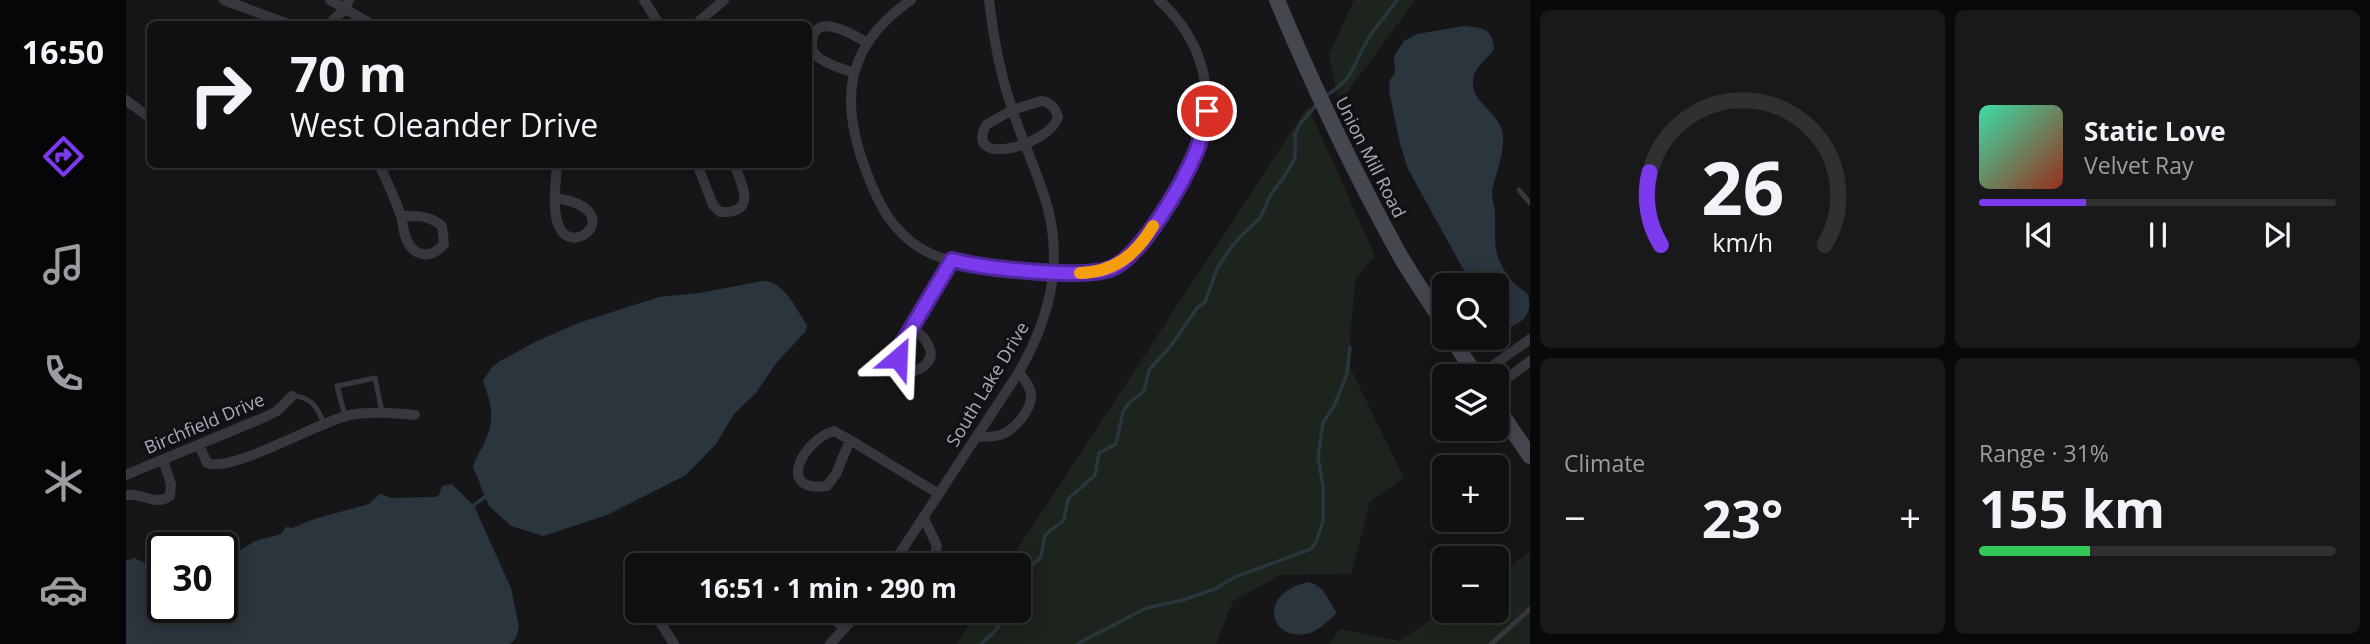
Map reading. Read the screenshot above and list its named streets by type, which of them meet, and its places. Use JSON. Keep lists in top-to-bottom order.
{
  "streets": {
    "street": ["Union Mill Road", "South Lake Drive", "Birchfield Drive"]
  },
  "page": {
    "tabs": "16:50",
    "turn": ["70 m", "West Oleander Drive"],
    "song": ["Static Love", "Velvet Ray"],
    "map_buttons": ["+", "−"],
    "tile": [
      "Climate",
      ["Range · 31%", "155 km"]
    ],
    "heat": ["−", "23°", "+"],
    "limit": "30",
    "trip": "16:51 · 1 min · 290 m",
    "gauge": ["26", "km/h"]
  }
}
